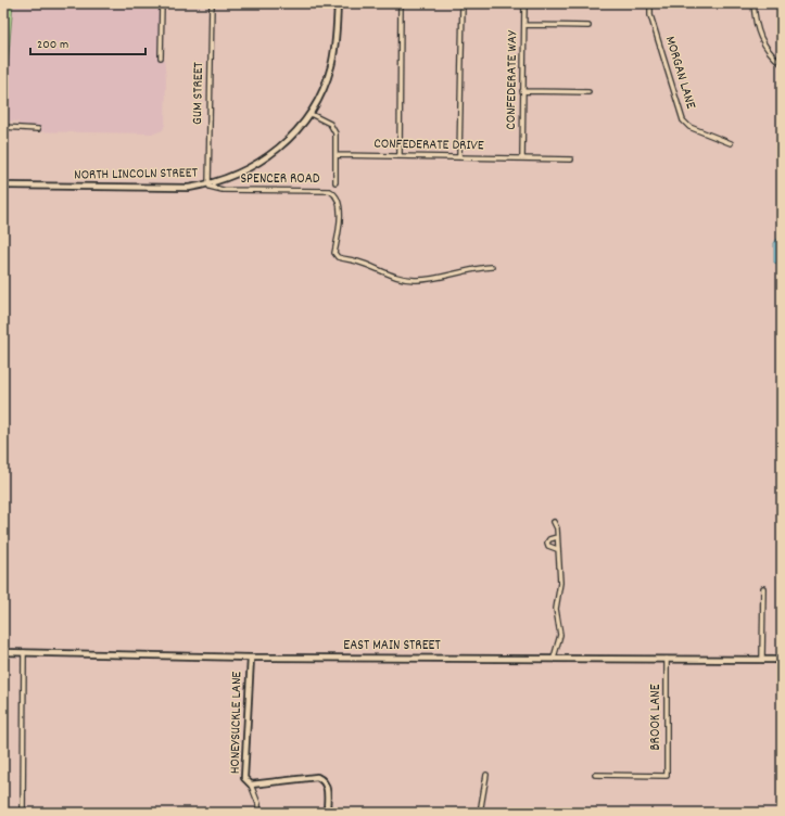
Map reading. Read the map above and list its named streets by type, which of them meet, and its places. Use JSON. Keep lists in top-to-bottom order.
{
  "streets": {
    "street": [
      "MORGAN LANE",
      "CONFEDERATE WAY",
      "GUM STREET",
      "CONFEDERATE DRIVE",
      "NORTH LINCOLN STREET",
      "SPENCER ROAD",
      "EAST MAIN STREET",
      "BROOK LANE",
      "HONEYSUCKLE LANE"
    ]
  },
  "crossings": [
    ["CONFEDERATE WAY", "CONFEDERATE DRIVE"],
    ["GUM STREET", "NORTH LINCOLN STREET"],
    ["GUM STREET", "SPENCER ROAD"],
    ["NORTH LINCOLN STREET", "SPENCER ROAD"],
    ["EAST MAIN STREET", "BROOK LANE"],
    ["EAST MAIN STREET", "HONEYSUCKLE LANE"]
  ],
  "scale_bar": "200 m"
}
